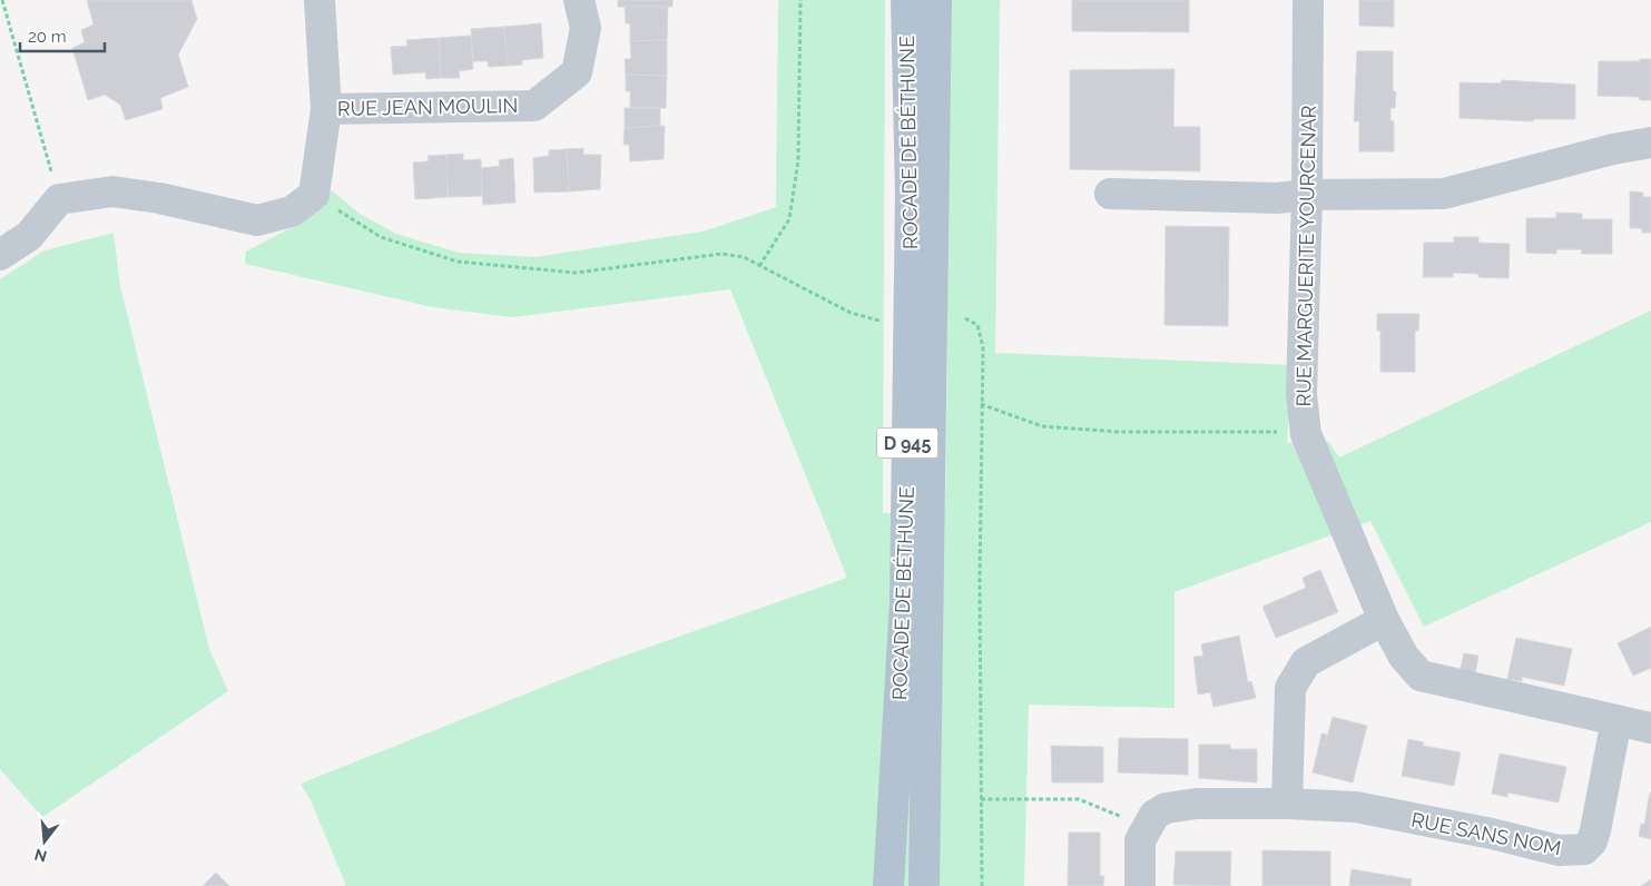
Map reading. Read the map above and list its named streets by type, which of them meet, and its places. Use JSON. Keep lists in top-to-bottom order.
{
  "streets": {
    "main road": ["ROCADE DE BÉTHUNE", "D 945"],
    "street": ["RUE JEAN MOULIN", "RUE MARGUERITE YOURCENAR", "RUE SANS NOM"]
  },
  "crossings": [
    ["RUE MARGUERITE YOURCENAR", "RUE SANS NOM"]
  ],
  "scale_bar": "20 m",
  "north": "bottom"
}
